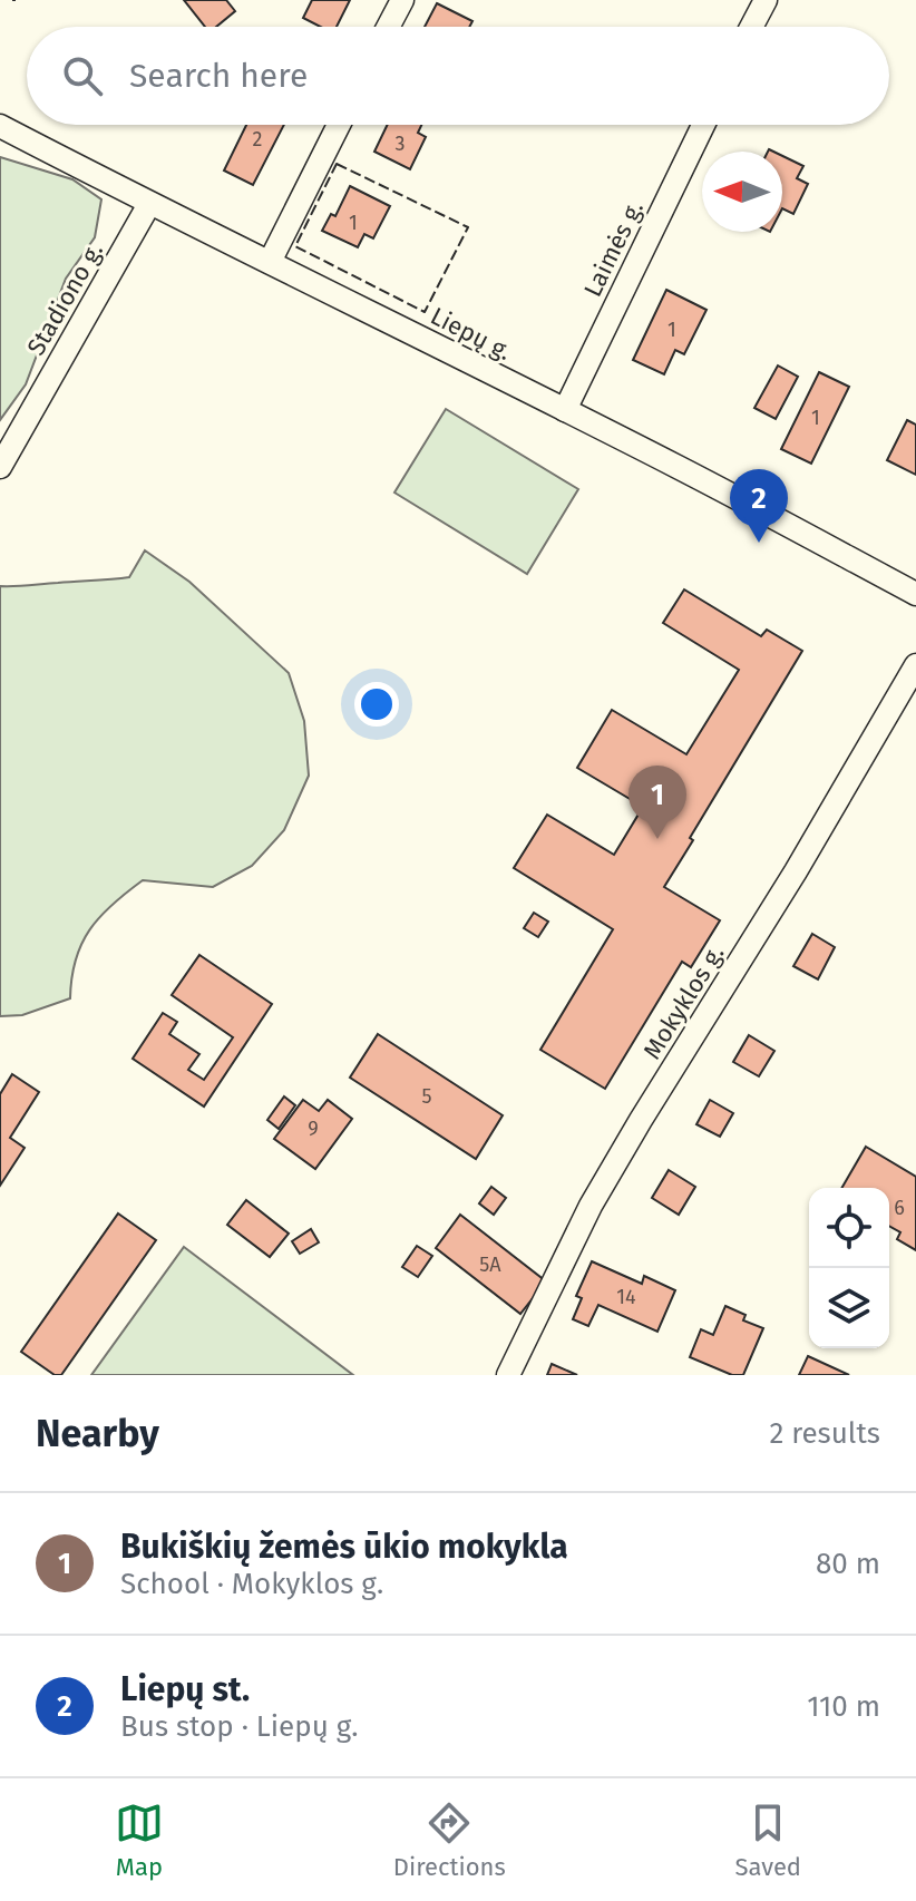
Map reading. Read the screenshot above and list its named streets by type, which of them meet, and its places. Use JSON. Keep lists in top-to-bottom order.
{
  "streets": {
    "street": [
      "Laimės g.",
      "Stadiono g.",
      "Liepų g.",
      "Mokyklos g."
    ]
  },
  "crossings": [
    ["Laimės g.", "Liepų g."],
    ["Stadiono g.", "Liepų g."]
  ],
  "house_numbers": [
    "2",
    "3",
    "1",
    "1",
    "1",
    "5",
    "9",
    "6",
    "5A",
    "14"
  ],
  "north": "left",
  "page": {
    "search": "Search here",
    "pins": ["2", "1"],
    "heading": ["Nearby", "2 results"],
    "list": [
      {
        "mark": "1",
        "name": "Bukiškių žemės ūkio mokykla",
        "note": "School · Mokyklos g.",
        "value": "80 m"
      },
      {
        "mark": "2",
        "name": "Liepų st.",
        "note": "Bus stop · Liepų g.",
        "value": "110 m"
      }
    ],
    "nav": ["Map", "Directions", "Saved"]
  }
}
